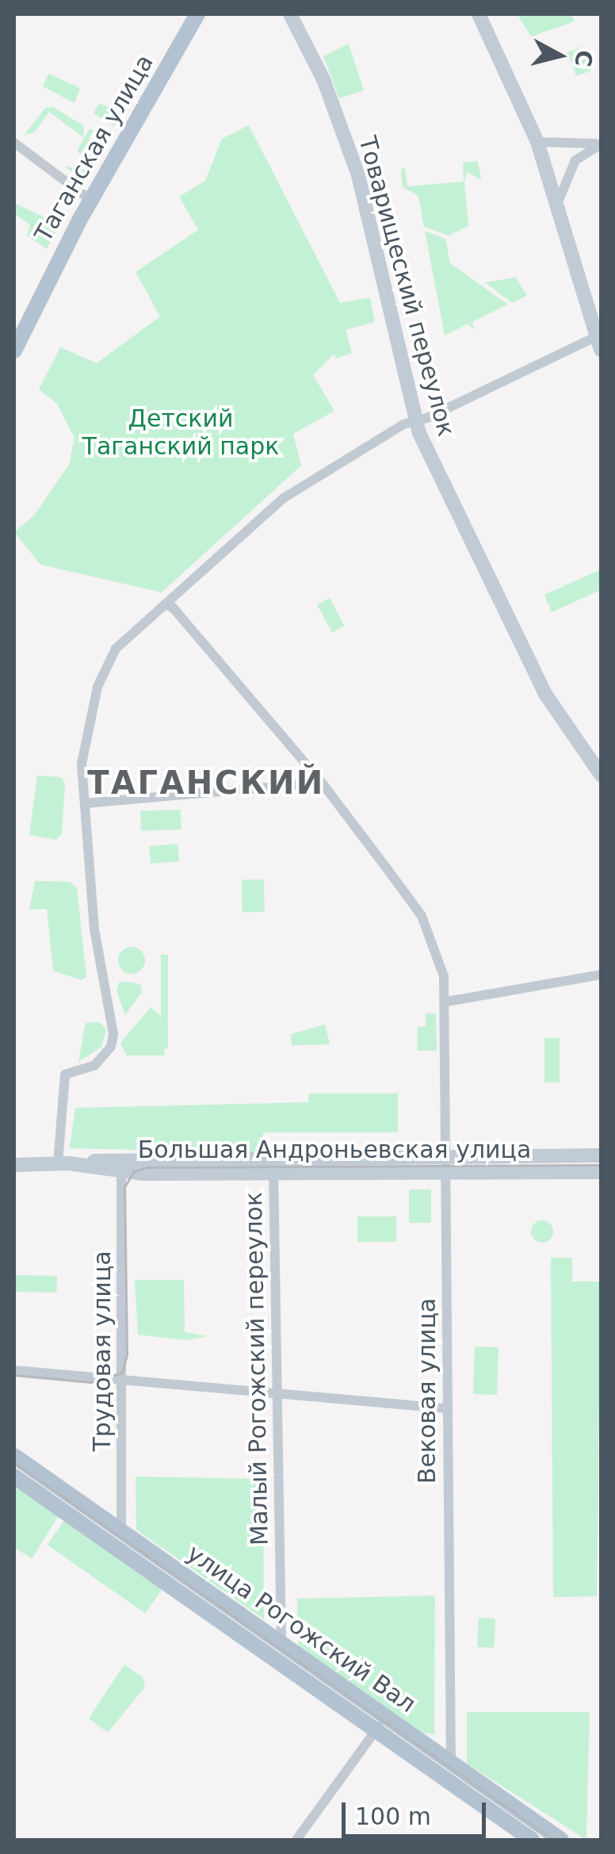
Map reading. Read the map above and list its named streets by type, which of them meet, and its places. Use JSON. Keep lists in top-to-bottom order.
{
  "streets": {
    "main road": ["Таганская улица", "улица Рогожский Вал"],
    "street": [
      "Товарищеский переулок",
      "Большая Андроньевская улица",
      "Трудовая улица",
      "Малый Рогожский переулок",
      "Вековая улица"
    ]
  },
  "crossings": [
    ["Большая Андроньевская улица", "Трудовая улица"],
    ["Большая Андроньевская улица", "Малый Рогожский переулок"],
    ["Большая Андроньевская улица", "Вековая улица"],
    ["Трудовая улица", "улица Рогожский Вал"],
    ["Малый Рогожский переулок", "улица Рогожский Вал"],
    ["Вековая улица", "улица Рогожский Вал"]
  ],
  "districts": ["ТАГАНСКИЙ"],
  "parks": ["Детский Таганский парк"],
  "scale_bar": "100 m",
  "north": "right"
}
